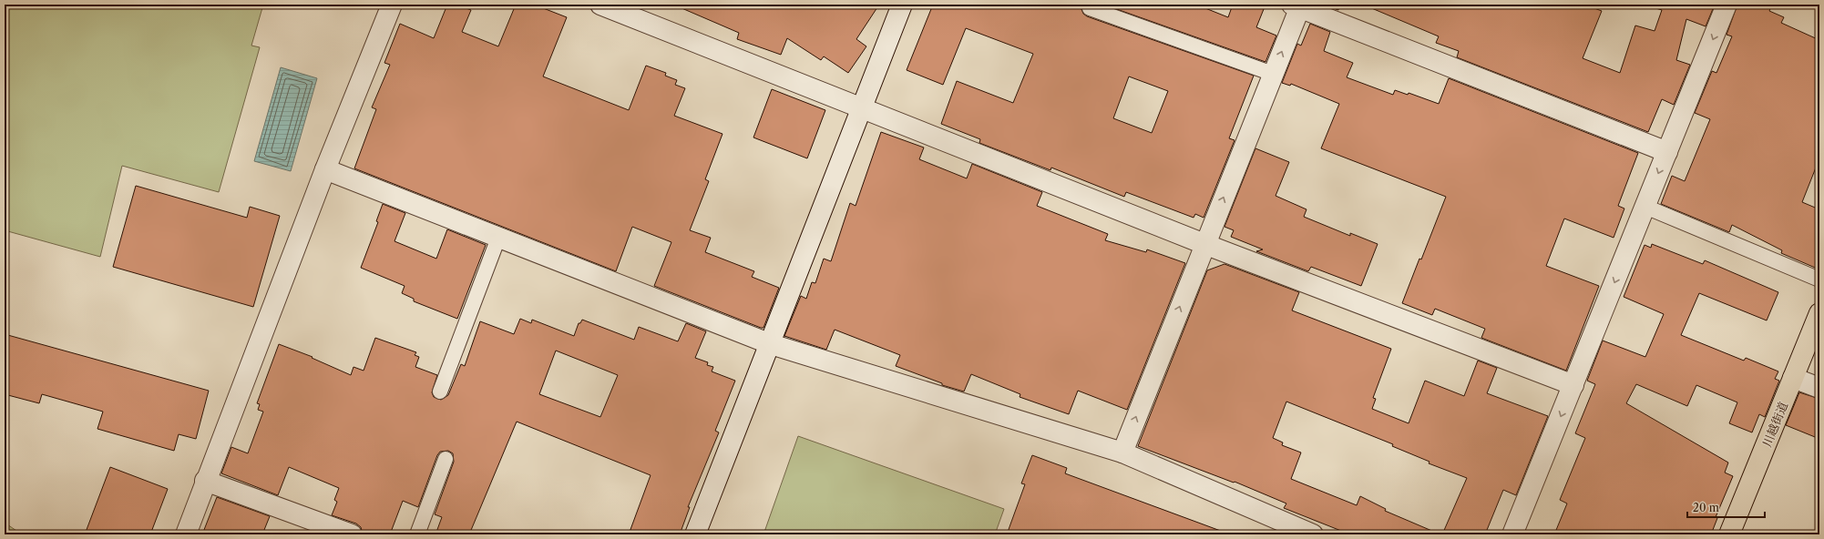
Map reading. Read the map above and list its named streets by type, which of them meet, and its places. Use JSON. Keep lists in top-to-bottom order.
{
  "streets": {
    "main road": ["川越街道"]
  },
  "scale_bar": "20 m"
}
